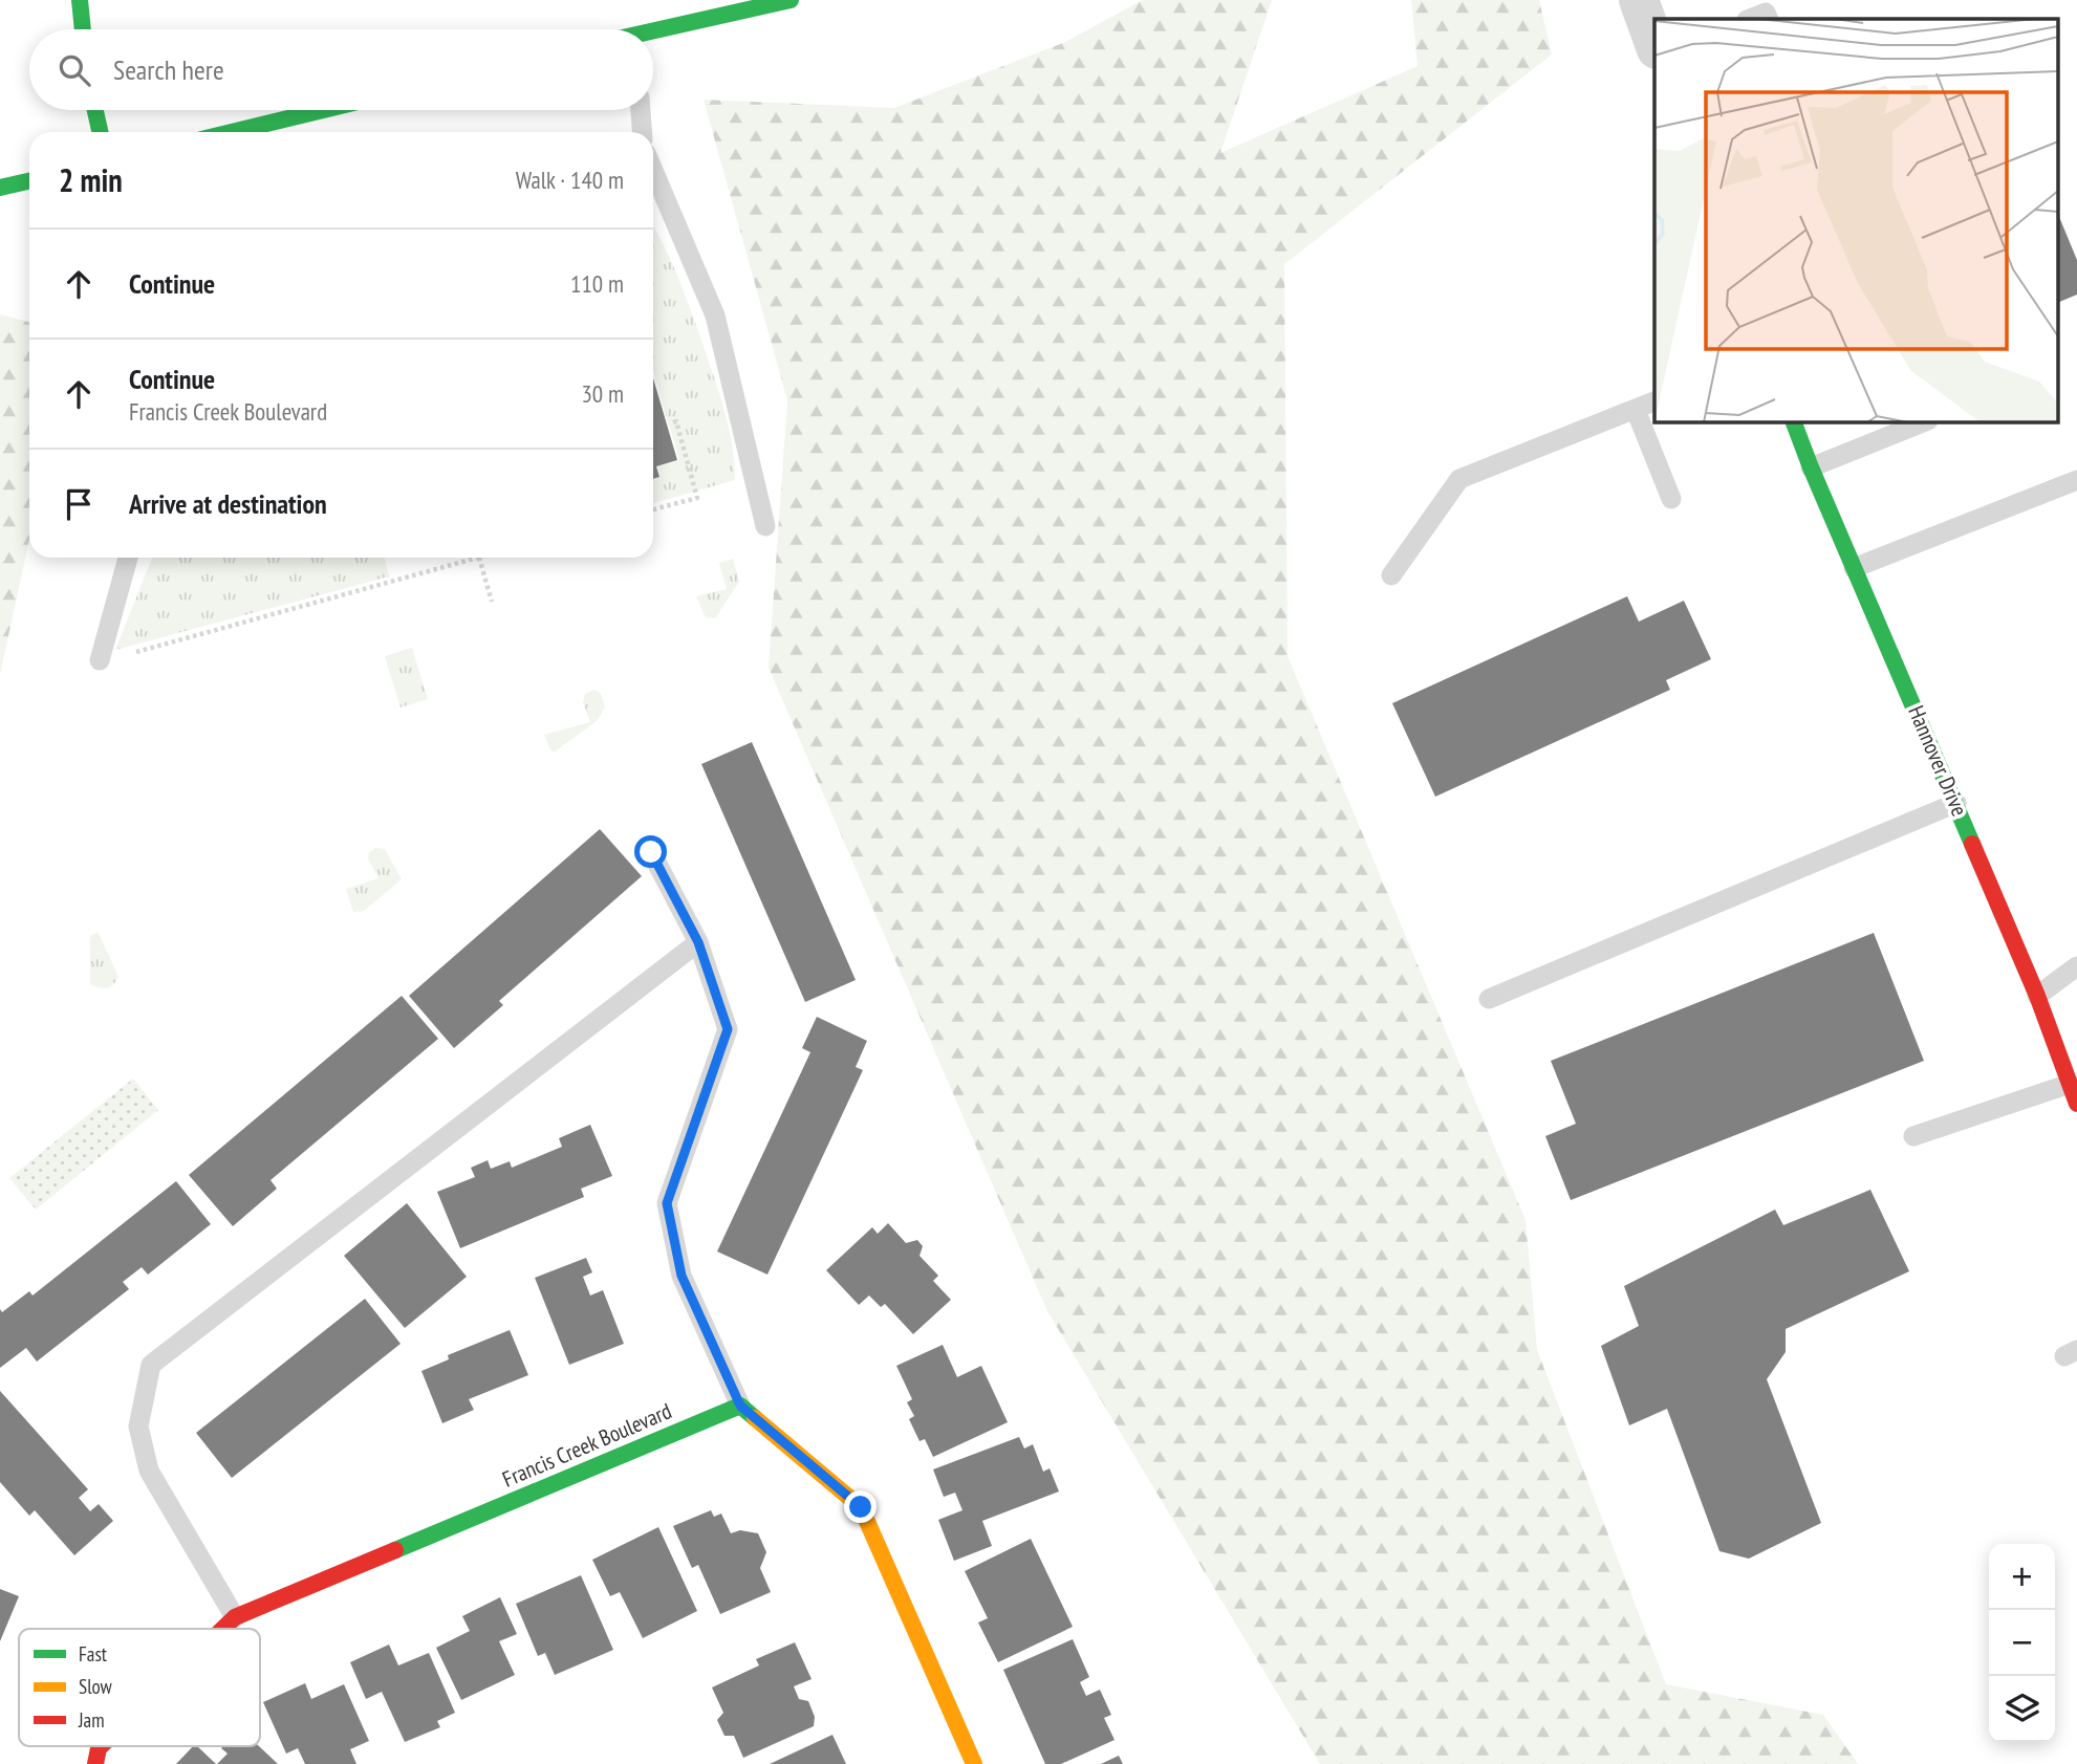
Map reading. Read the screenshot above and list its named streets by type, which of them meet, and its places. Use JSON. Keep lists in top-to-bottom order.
{
  "streets": {
    "main road": ["Hannover Drive", "Francis Creek Boulevard"]
  },
  "legend": ["Fast", "Slow", "Jam"],
  "page": {
    "search": "Search here",
    "heading": ["2 min", "Walk · 140 m"],
    "list": [
      ["Continue", "110 m"],
      ["Continue", "Francis Creek Boulevard", "30 m"],
      "Arrive at destination"
    ],
    "map_buttons": ["+", "−"]
  }
}
